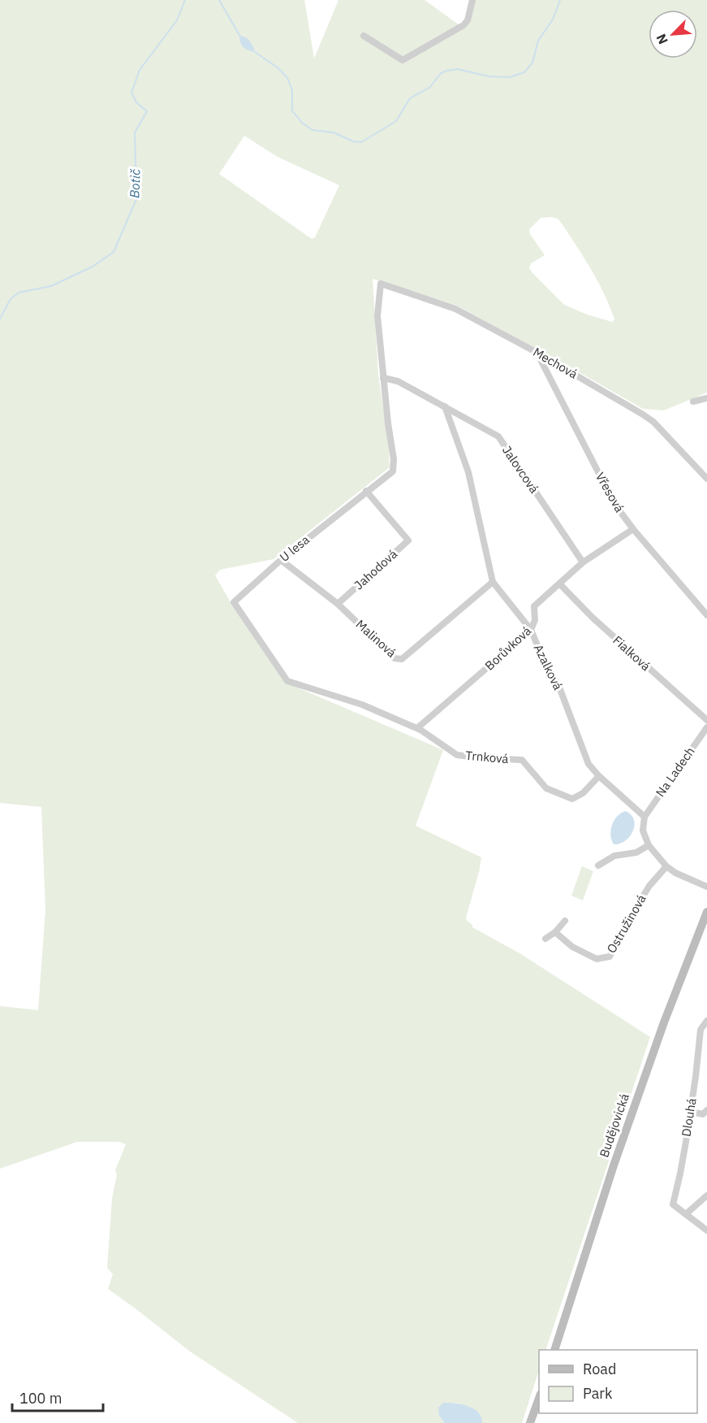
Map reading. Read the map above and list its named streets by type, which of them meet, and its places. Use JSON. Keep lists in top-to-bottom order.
{
  "streets": {
    "main road": ["Budějovická"],
    "street": [
      "Mechová",
      "Jalovcová",
      "Vřesová",
      "U lesa",
      "Jahodová",
      "Malinová",
      "Borůvková",
      "Fialková",
      "Azalková",
      "Trnková",
      "Na Ladech",
      "Ostružinová",
      "Dlouhá"
    ]
  },
  "crossings": [
    ["Mechová", "Vřesová"],
    ["Mechová", "U lesa"],
    ["Jalovcová", "U lesa"],
    ["Jalovcová", "Borůvková"],
    ["Jalovcová", "Azalková"],
    ["Vřesová", "Borůvková"],
    ["U lesa", "Jahodová"],
    ["U lesa", "Malinová"],
    ["U lesa", "Borůvková"],
    ["U lesa", "Trnková"],
    ["Jahodová", "Malinová"],
    ["Malinová", "Azalková"],
    ["Borůvková", "Fialková"],
    ["Borůvková", "Azalková"],
    ["Borůvková", "Trnková"],
    ["Azalková", "Trnková"],
    ["Azalková", "Na Ladech"]
  ],
  "water": ["Botič"],
  "legend": ["Road", "Park"],
  "scale_bar": "100 m",
  "north": "bottom left"
}
